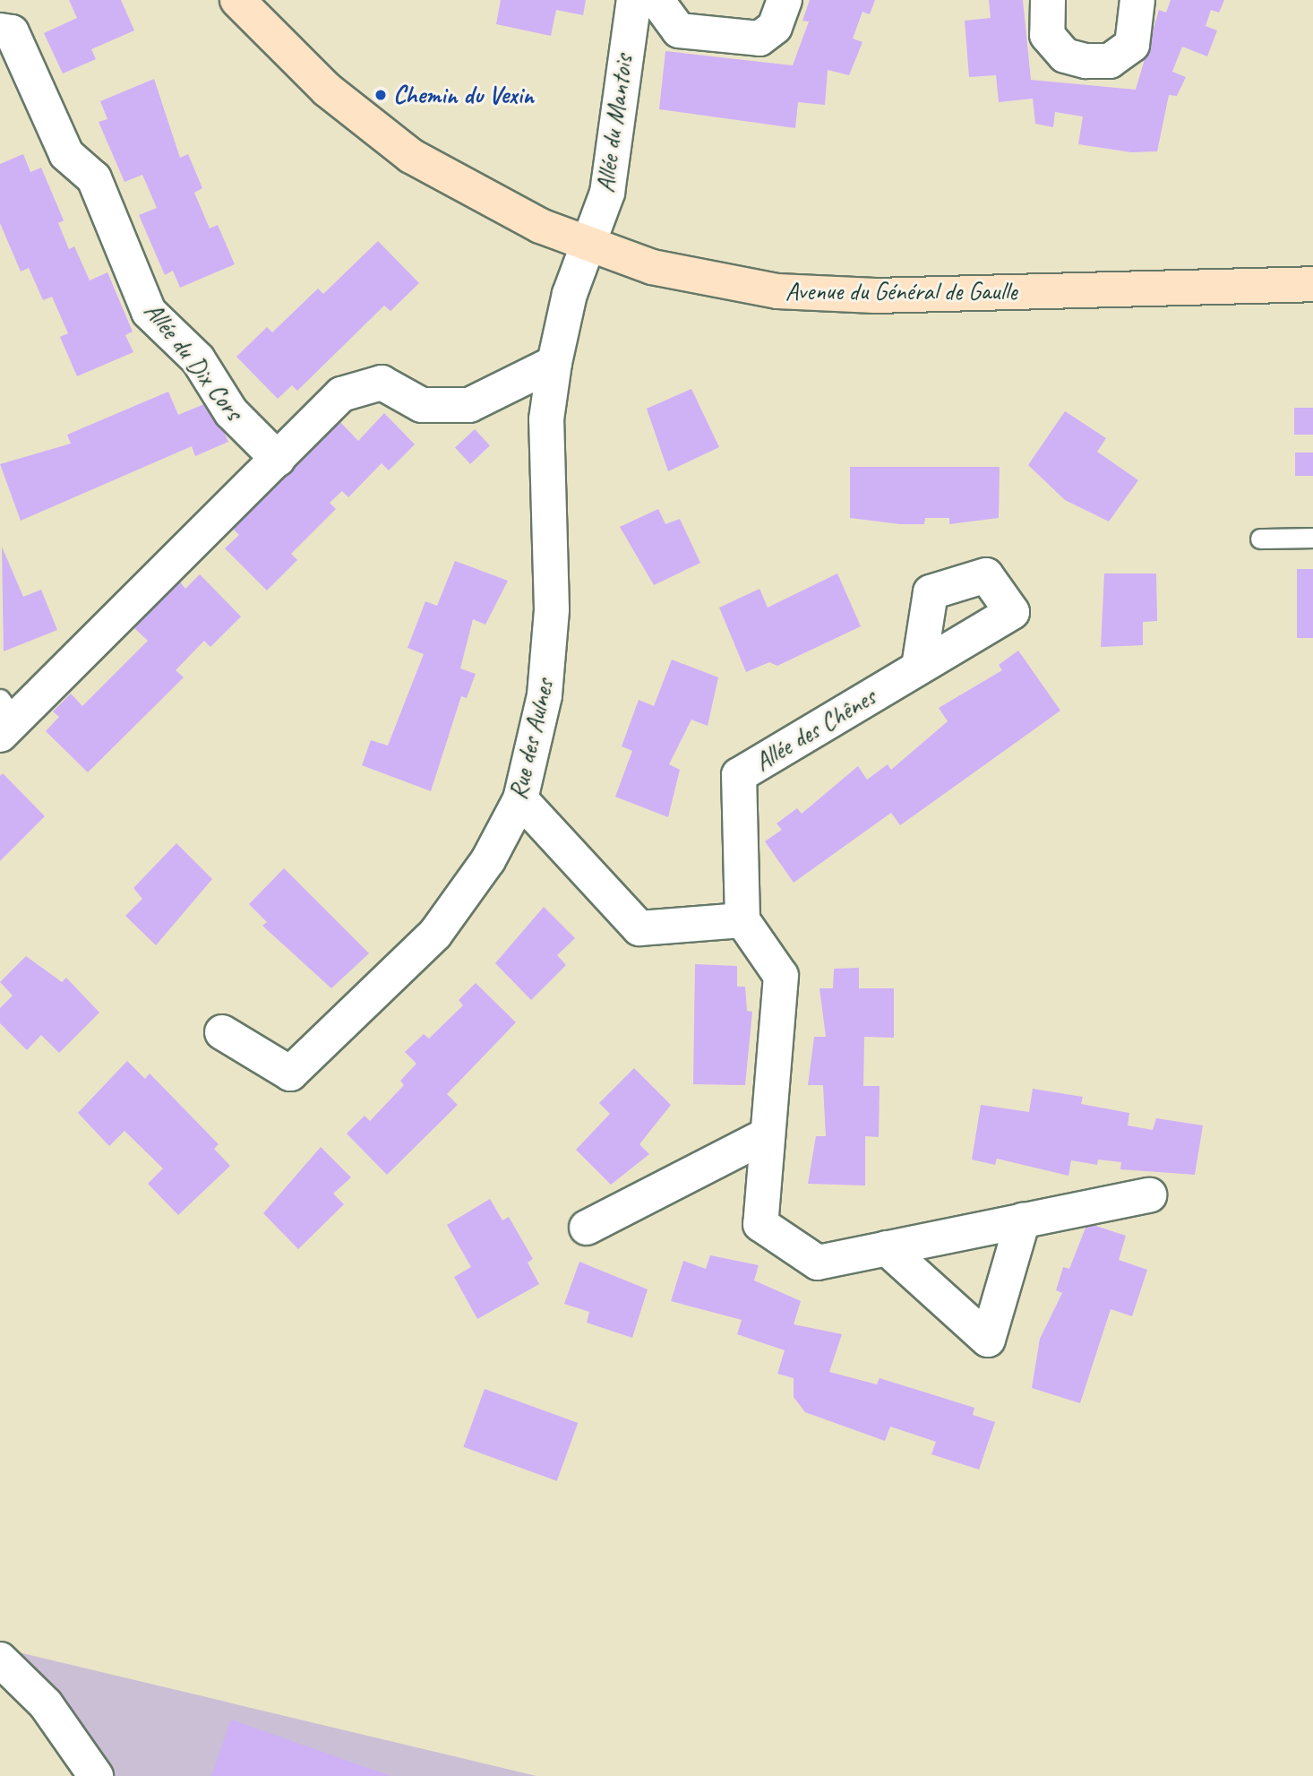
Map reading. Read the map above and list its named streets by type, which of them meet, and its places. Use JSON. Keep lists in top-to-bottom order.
{
  "streets": {
    "street": [
      "Allée du Mantois",
      "Avenue du Général de Gaulle",
      "Allée du Dix Cors",
      "Allée des Chênes",
      "Rue des Aulnes"
    ]
  },
  "crossings": [
    ["Allée du Mantois", "Avenue du Général de Gaulle"],
    ["Allée du Mantois", "Rue des Aulnes"],
    ["Avenue du Général de Gaulle", "Rue des Aulnes"]
  ],
  "places": ["Chemin du Vexin"]
}
